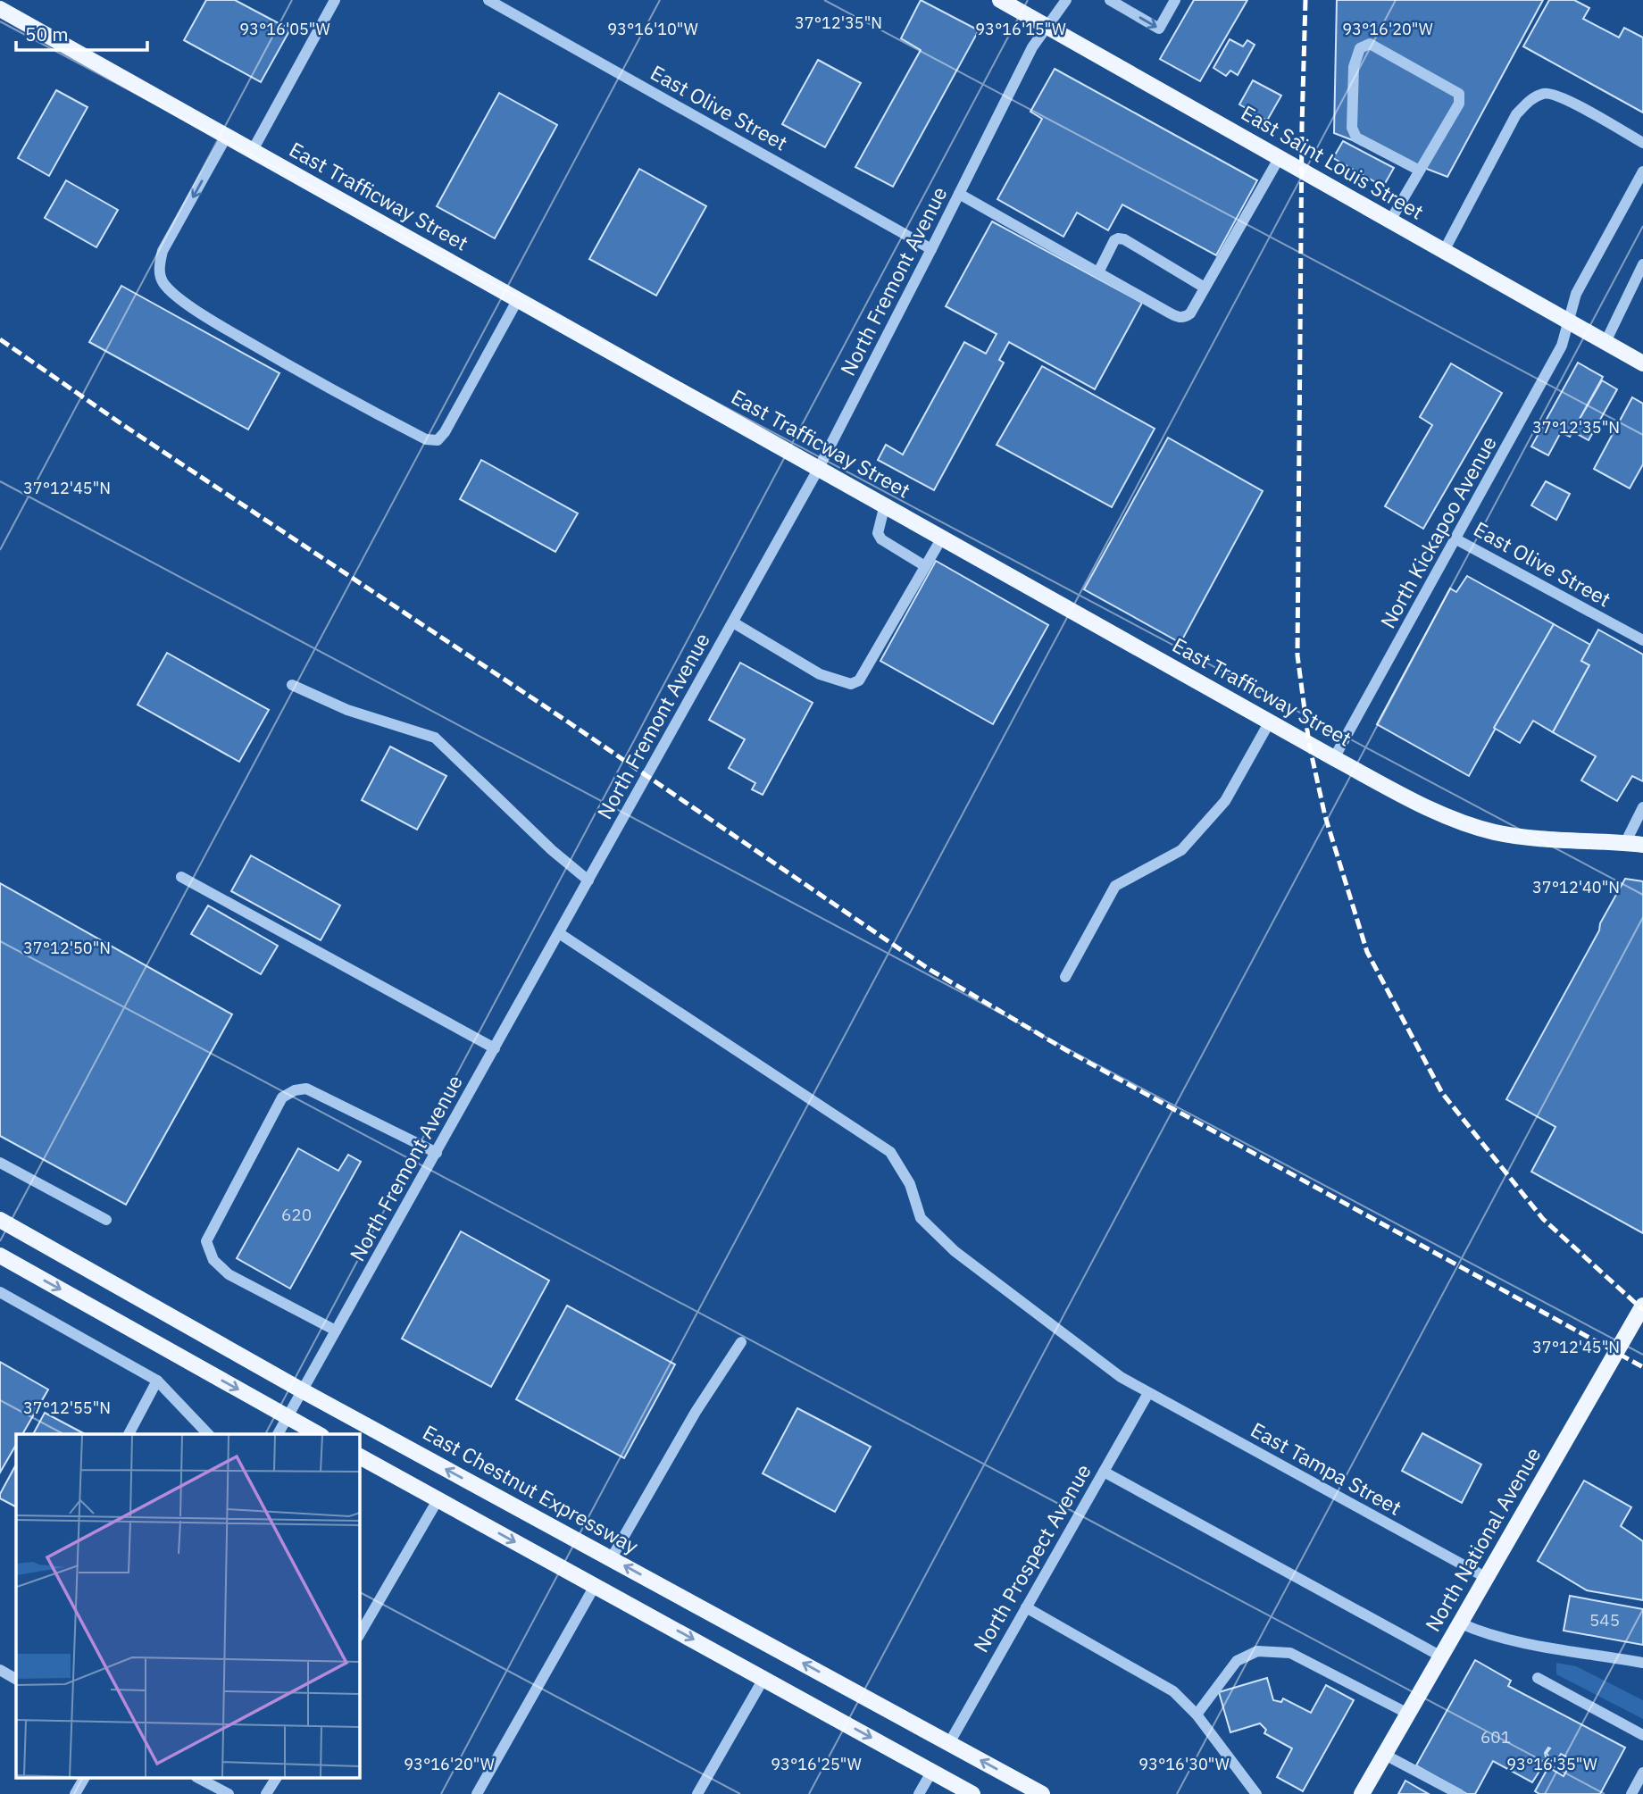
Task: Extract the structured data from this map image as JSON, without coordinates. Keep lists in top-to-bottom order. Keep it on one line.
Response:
{"streets":{"main road":["East Saint Louis Street","East Trafficway Street","East Chestnut Expressway","North National Avenue"],"street":["East Olive Street","North Fremont Avenue","North Kickapoo Avenue","East Tampa Street","North Prospect Avenue"]},"crossings":[["East Olive Street","North Fremont Avenue"],["East Olive Street","North Kickapoo Avenue"],["East Saint Louis Street","North Fremont Avenue"],["East Saint Louis Street","North Kickapoo Avenue"],["East Trafficway Street","North Fremont Avenue"],["East Trafficway Street","North Kickapoo Avenue"],["North Fremont Avenue","East Tampa Street"],["North Fremont Avenue","East Chestnut Expressway"],["East Tampa Street","North National Avenue"],["East Tampa Street","North Prospect Avenue"],["East Chestnut Expressway","North Prospect Avenue"]],"house_numbers":["620","545","601"],"scale_bar":"50 m","coordinates":["37°12'35\"N","93°16'05\"W","93°16'10\"W","93°16'15\"W","93°16'20\"W","37°12'45\"N","37°12'40\"N","37°12'50\"N","37°12'55\"N","93°16'25\"W","93°16'30\"W","93°16'35\"W"]}
